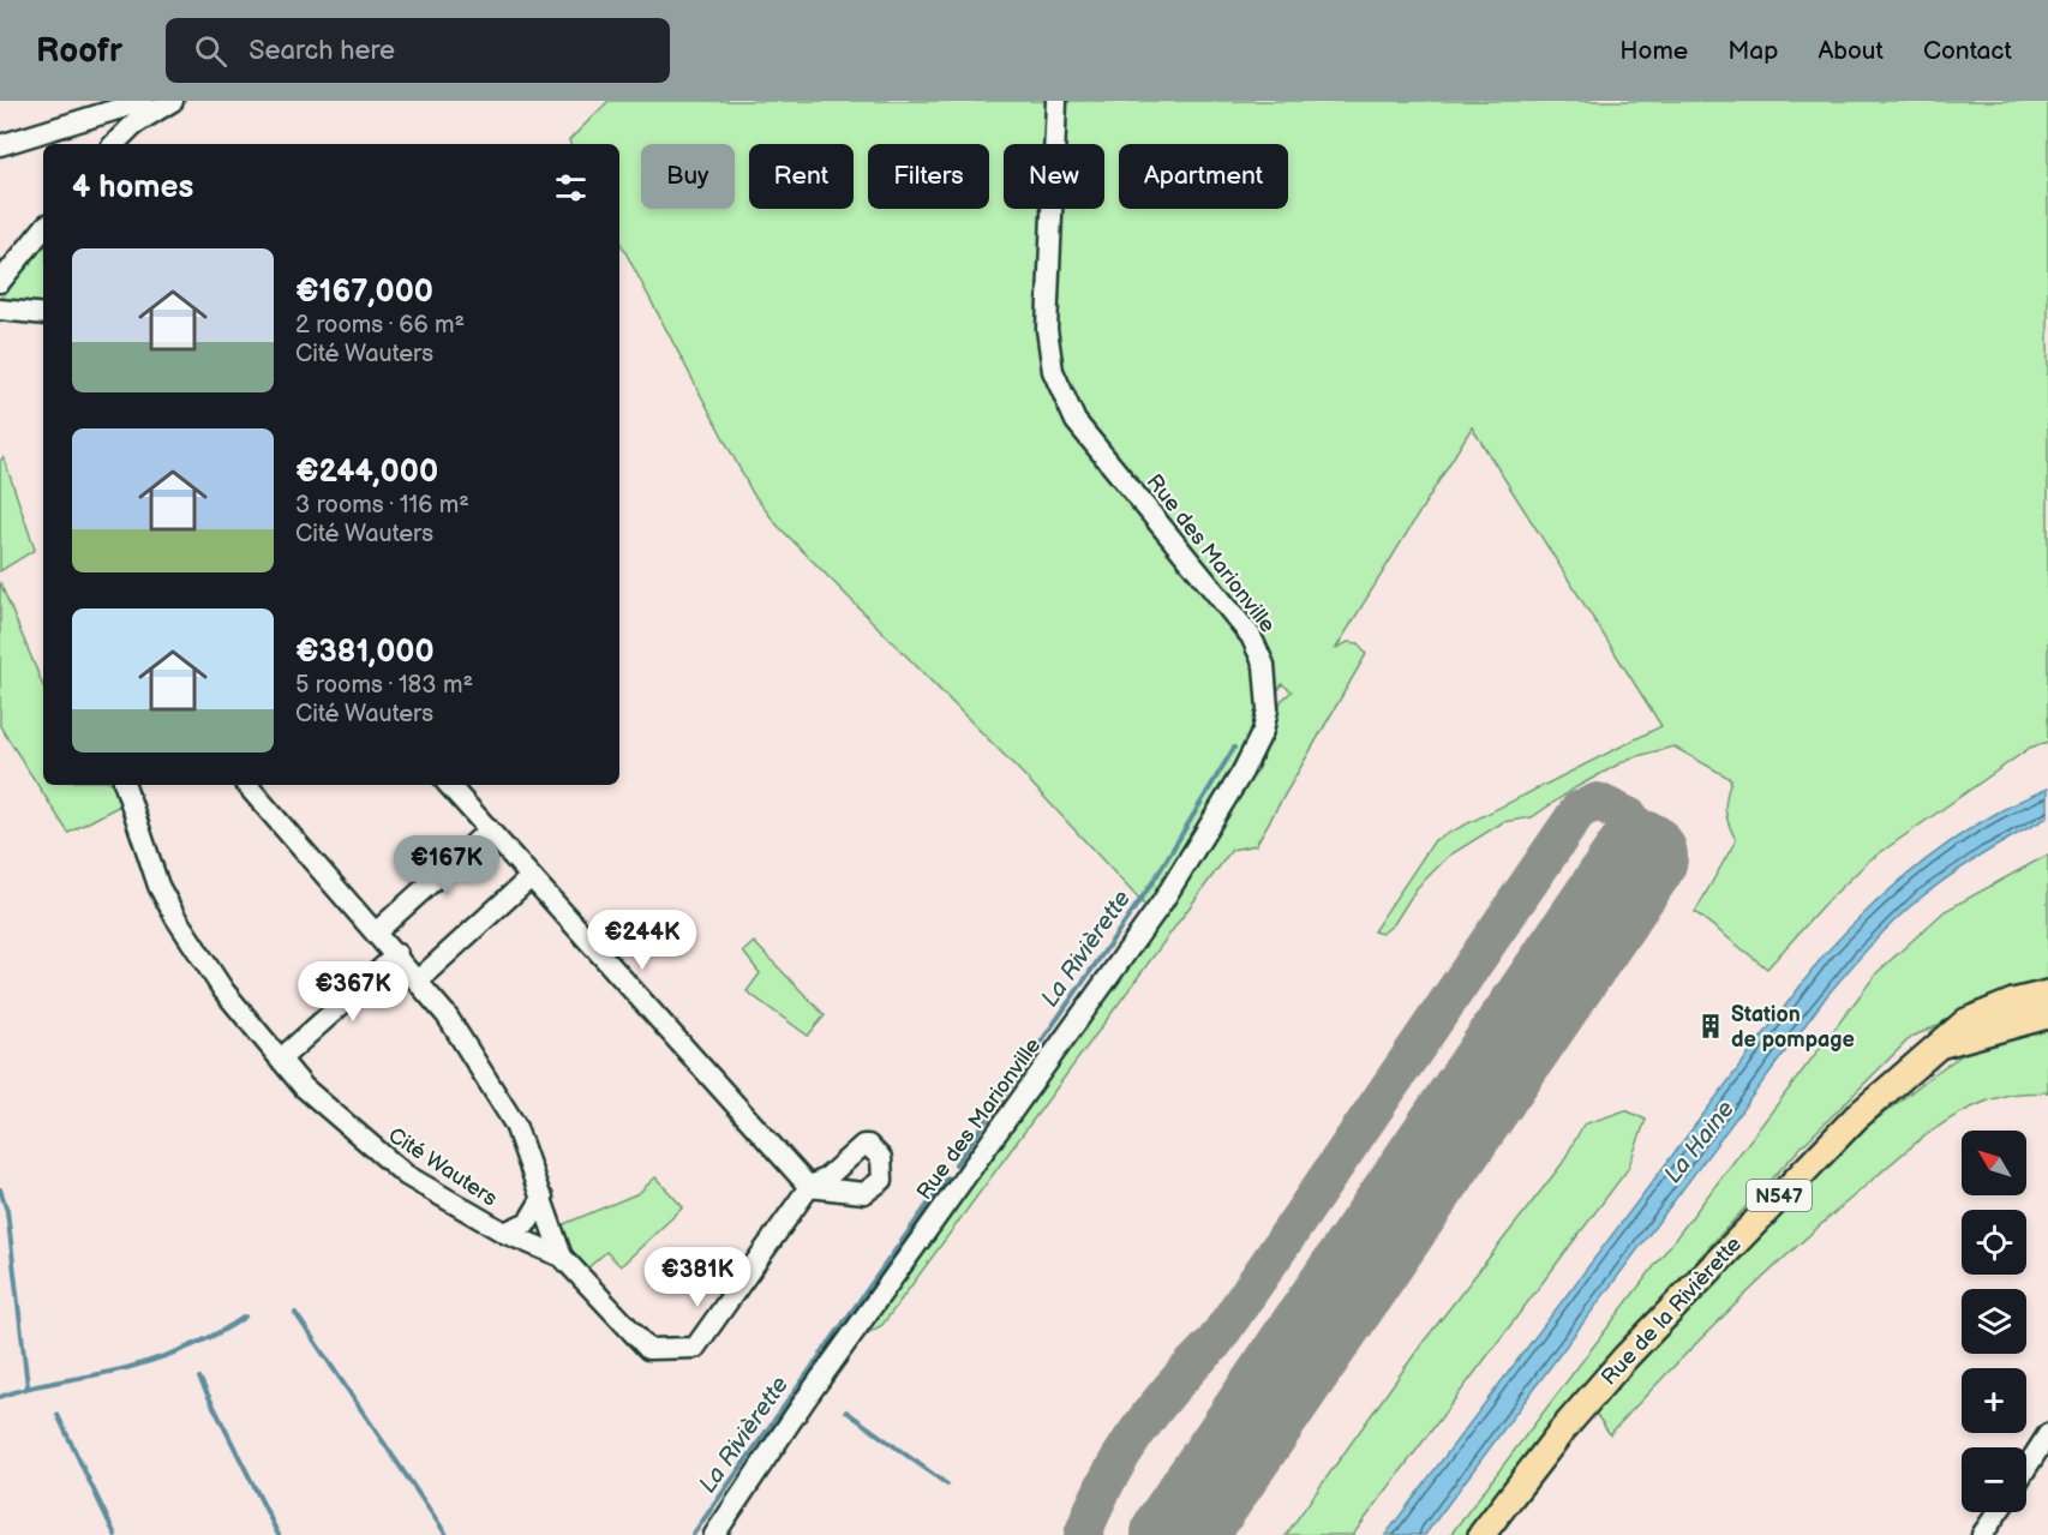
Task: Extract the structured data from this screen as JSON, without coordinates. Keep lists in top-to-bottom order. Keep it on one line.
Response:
{"streets":{"main road":["N547","Rue de la Rivièrette"],"street":["Rue des Marionville","Cité Wauters"]},"crossings":[["N547","Rue de la Rivièrette"]],"water":["La Rivièrette","La Haine"],"places":{"building":["Station de pompage"]},"north":"top left","page":{"header":"Roofr","search":"Search here","nav":["Home","Map","About","Contact"],"chip":["Buy","Rent","Filters","New","Apartment"],"heading":"4 homes","list":[{"name":"€167,000","note":"2 rooms · 66 m² · Cité Wauters"},{"name":"€244,000","note":"3 rooms · 116 m² · Cité Wauters"},{"name":"€381,000","note":"5 rooms · 183 m² · Cité Wauters"}],"price":["€167K","€244K","€367K","€381K"],"map_buttons":["+","−"]}}
